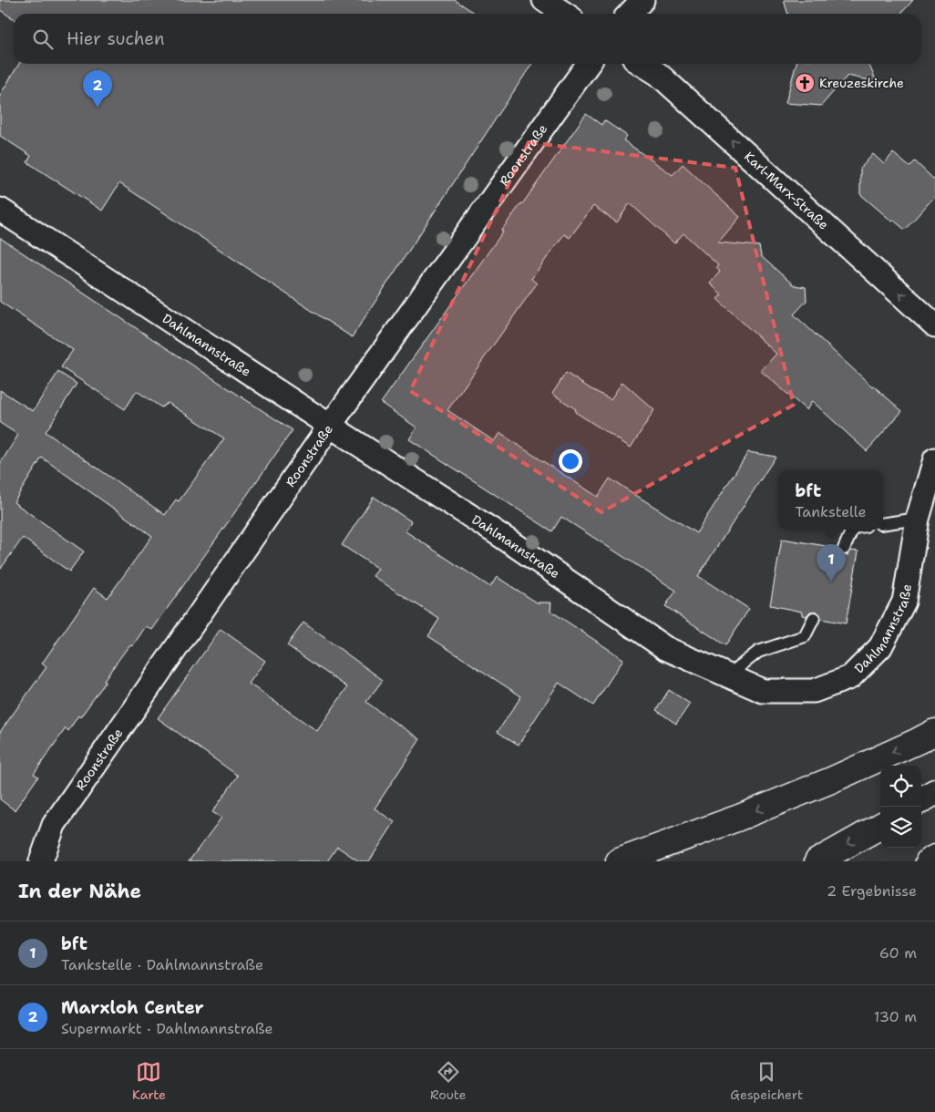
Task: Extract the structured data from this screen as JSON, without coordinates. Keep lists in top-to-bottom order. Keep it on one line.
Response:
{"streets":{"street":["Roonstraße","Karl-Marx-Straße","Dahlmannstraße"]},"crossings":[["Roonstraße","Dahlmannstraße"]],"one_way":["Karl-Marx-Straße"],"places":{"church":["Kreuzeskirche"]},"page":{"search":"Hier suchen","pins":["2","1"],"popup":["bft","Tankstelle"],"heading":["In der Nähe","2 Ergebnisse"],"list":[{"mark":"1","name":"bft","note":"Tankstelle · Dahlmannstraße","value":"60 m"},{"mark":"2","name":"Marxloh Center","note":"Supermarkt · Dahlmannstraße","value":"130 m"}],"nav":["Karte","Route","Gespeichert"]}}
